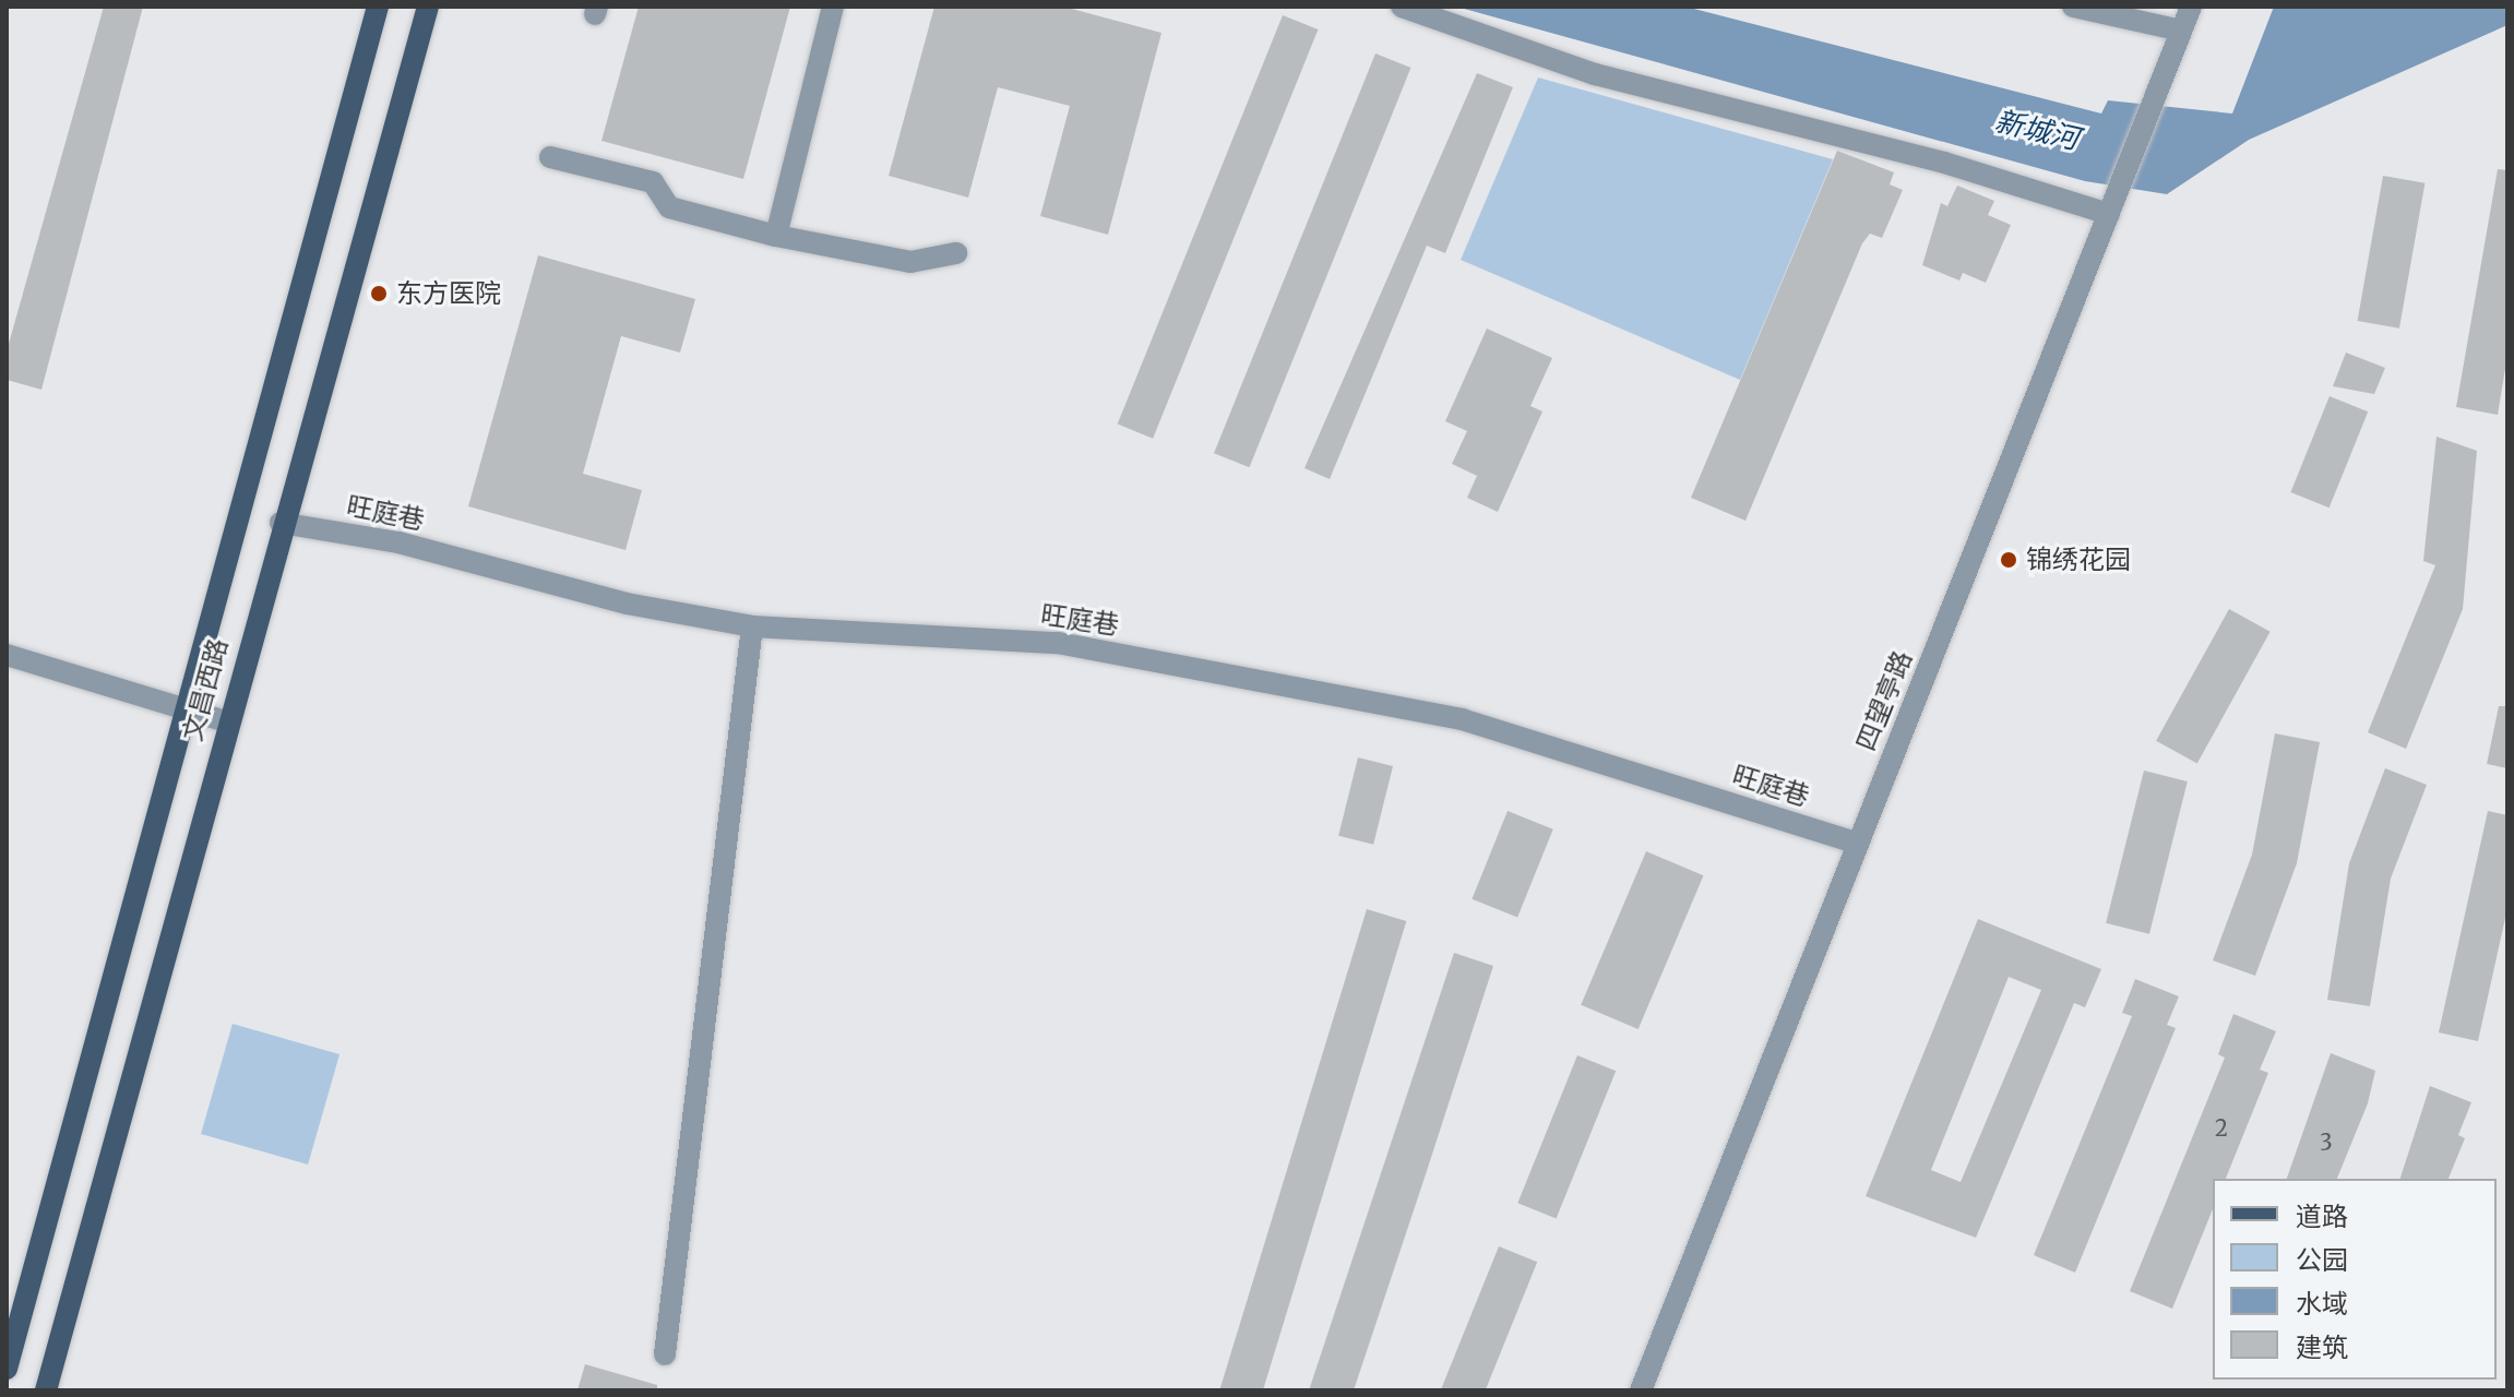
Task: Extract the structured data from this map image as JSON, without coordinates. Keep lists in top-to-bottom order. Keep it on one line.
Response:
{"streets":{"main road":["文昌西路"],"street":["旺庭巷","四望亭路"]},"crossings":[["旺庭巷","文昌西路"],["旺庭巷","四望亭路"]],"water":["新城河"],"places":["东方医院","锦绣花园"],"house_numbers":["2","3"],"legend":["道路","公园","水域","建筑"]}
